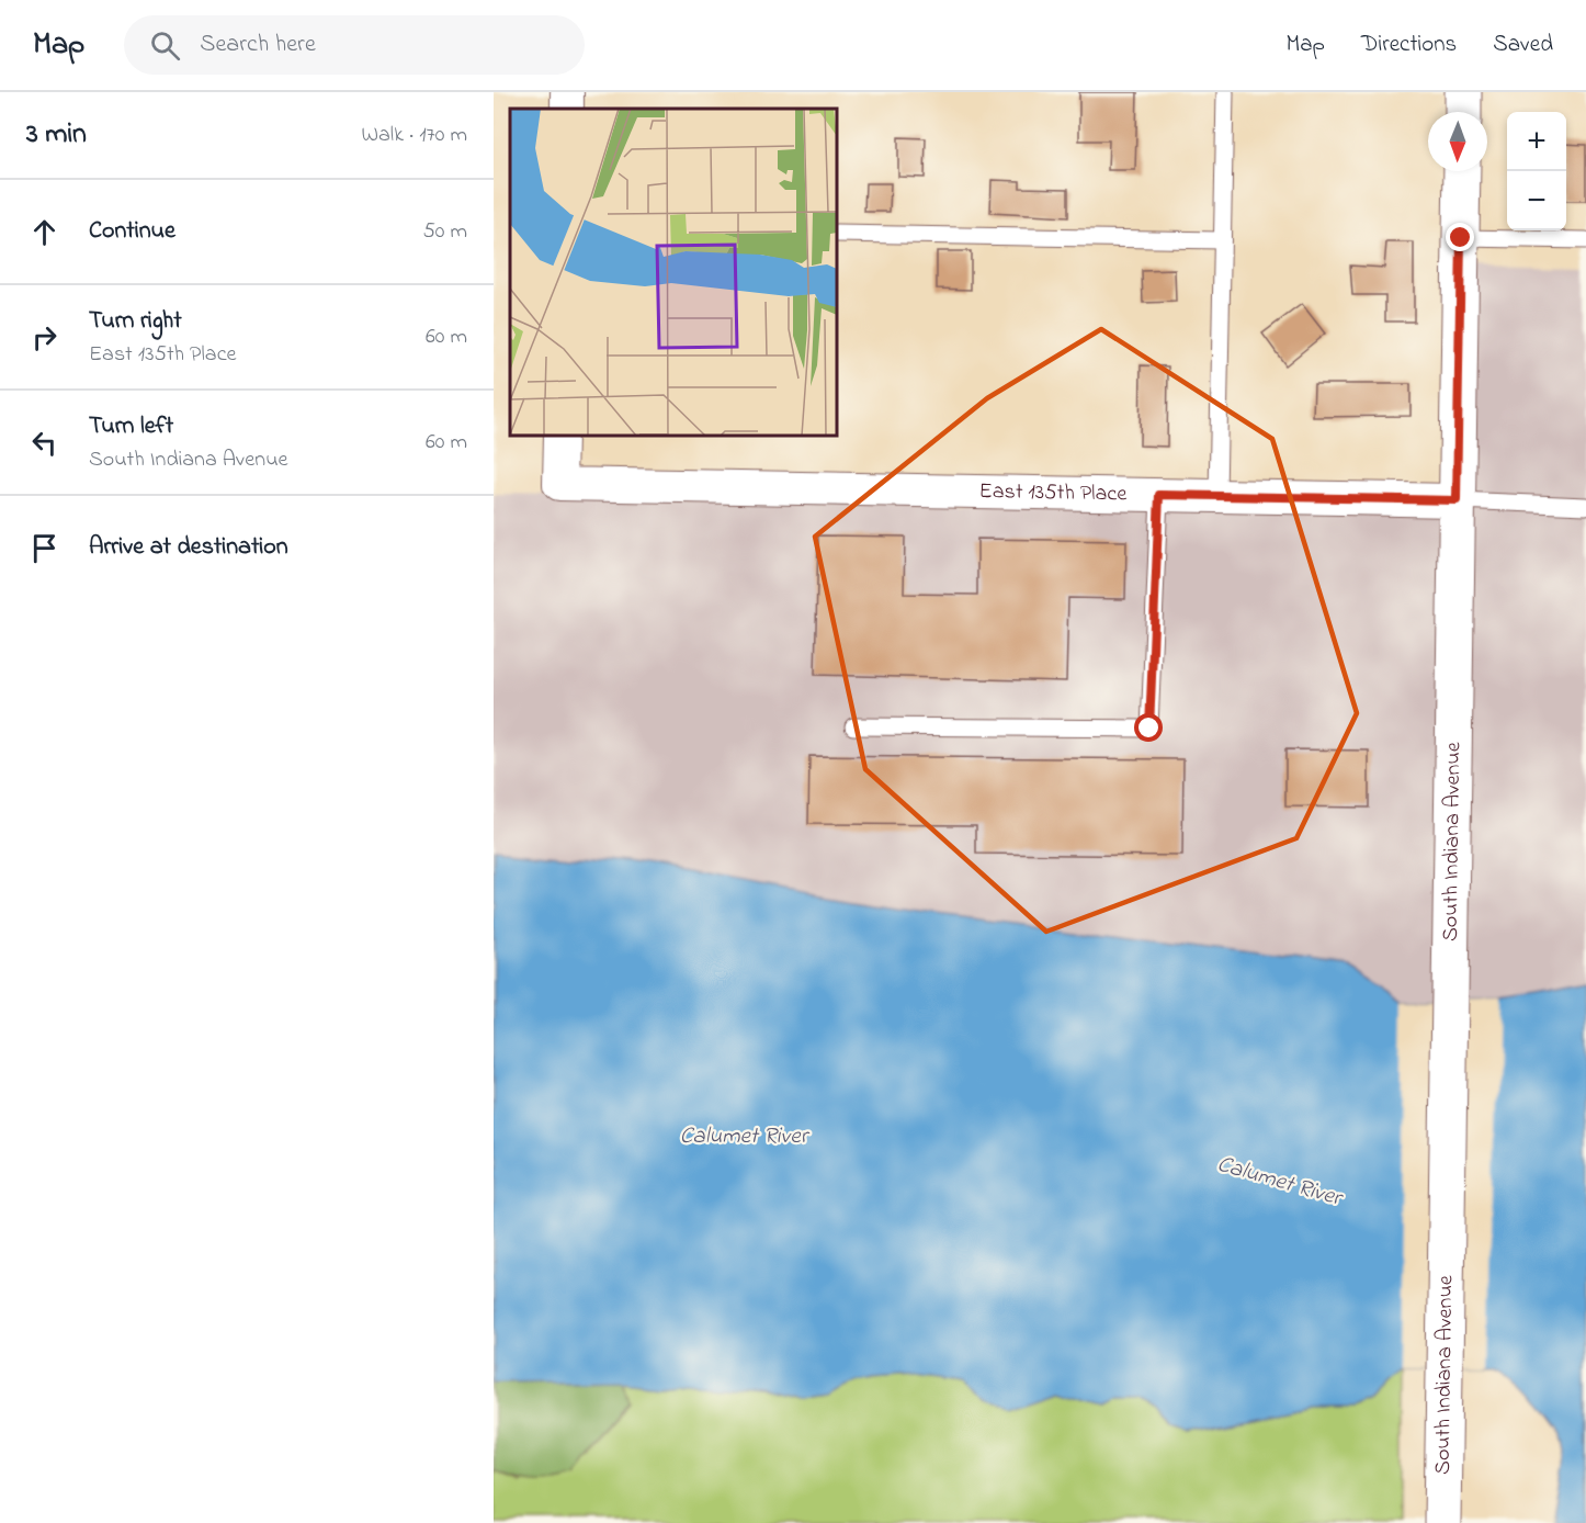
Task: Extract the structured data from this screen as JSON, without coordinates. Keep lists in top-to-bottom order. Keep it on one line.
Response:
{"streets":{"main road":["South Indiana Avenue"],"street":["East 135th Place"]},"crossings":[["East 135th Place","South Indiana Avenue"]],"water":["Calumet River"],"north":"bottom","page":{"header":"Map","search":"Search here","nav":["Map","Directions","Saved"],"heading":["3 min","Walk · 170 m"],"map_buttons":["+","−"],"list":[["Continue","50 m"],["Turn right","East 135th Place","60 m"],["Turn left","South Indiana Avenue","60 m"],"Arrive at destination"]}}
